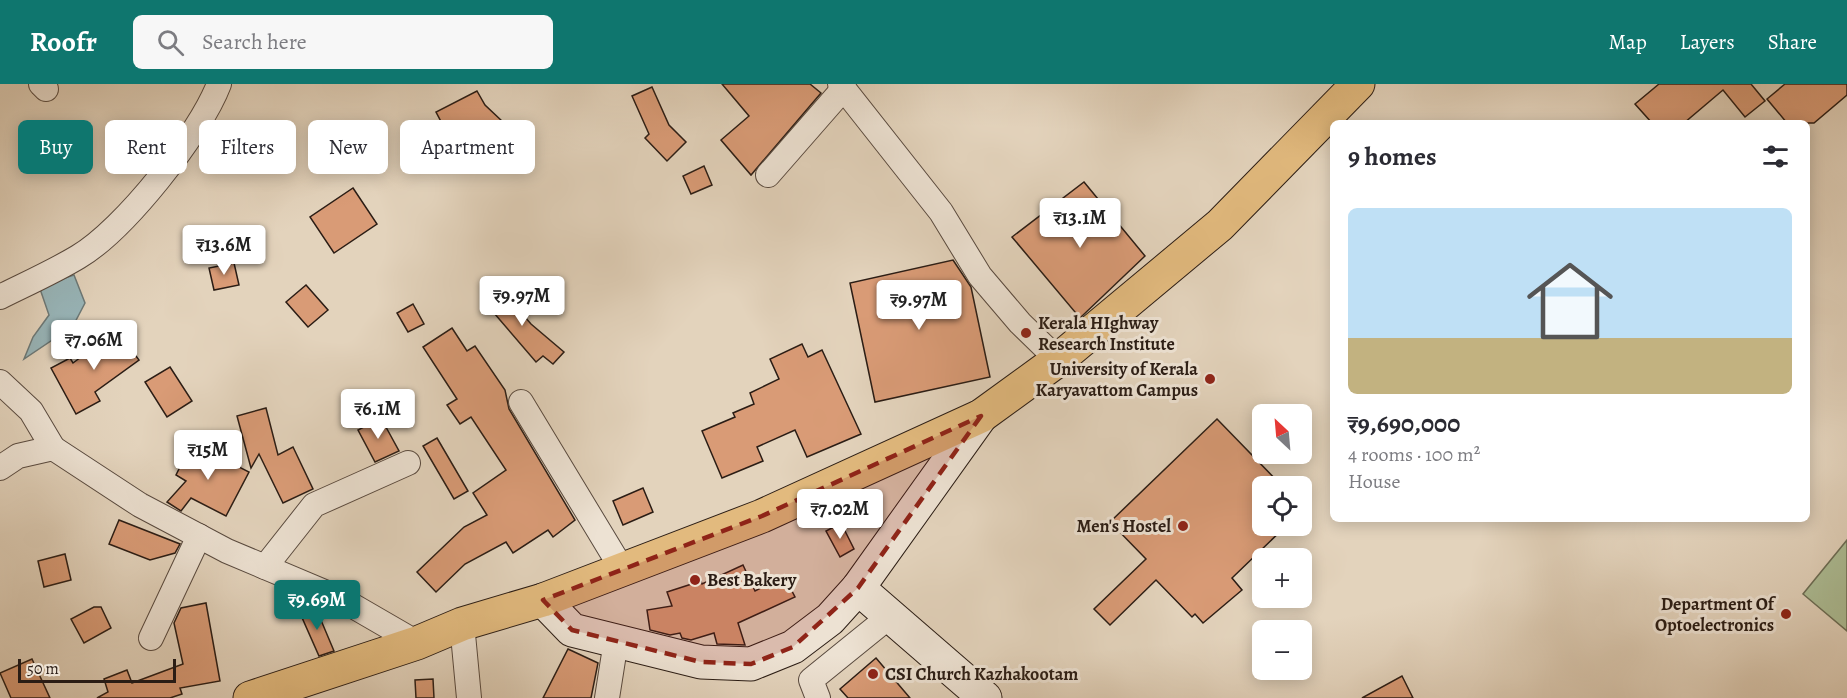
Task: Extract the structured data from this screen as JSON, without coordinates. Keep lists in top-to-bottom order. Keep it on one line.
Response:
{"places":["Kerala HIghway Research Institute","University of Kerala Karyavattom Campus","Men's Hostel","Best Bakery","Department Of Optoelectronics","CSI Church Kazhakootam"],"scale_bar":"50 m","north":"top left","page":{"header":"Roofr","search":"Search here","nav":["Map","Layers","Share"],"chip":["Buy","Rent","Filters","New","Apartment"],"heading":"9 homes","list":[{"name":"₹9,690,000","note":"4 rooms · 100 m² · House"}],"price":["₹13.1M","₹13.6M","₹9.97M","₹9.97M","₹7.06M","₹6.1M","₹15M","₹7.02M","₹9.69M"],"map_buttons":["+","−"],"scale":"50 m"}}
